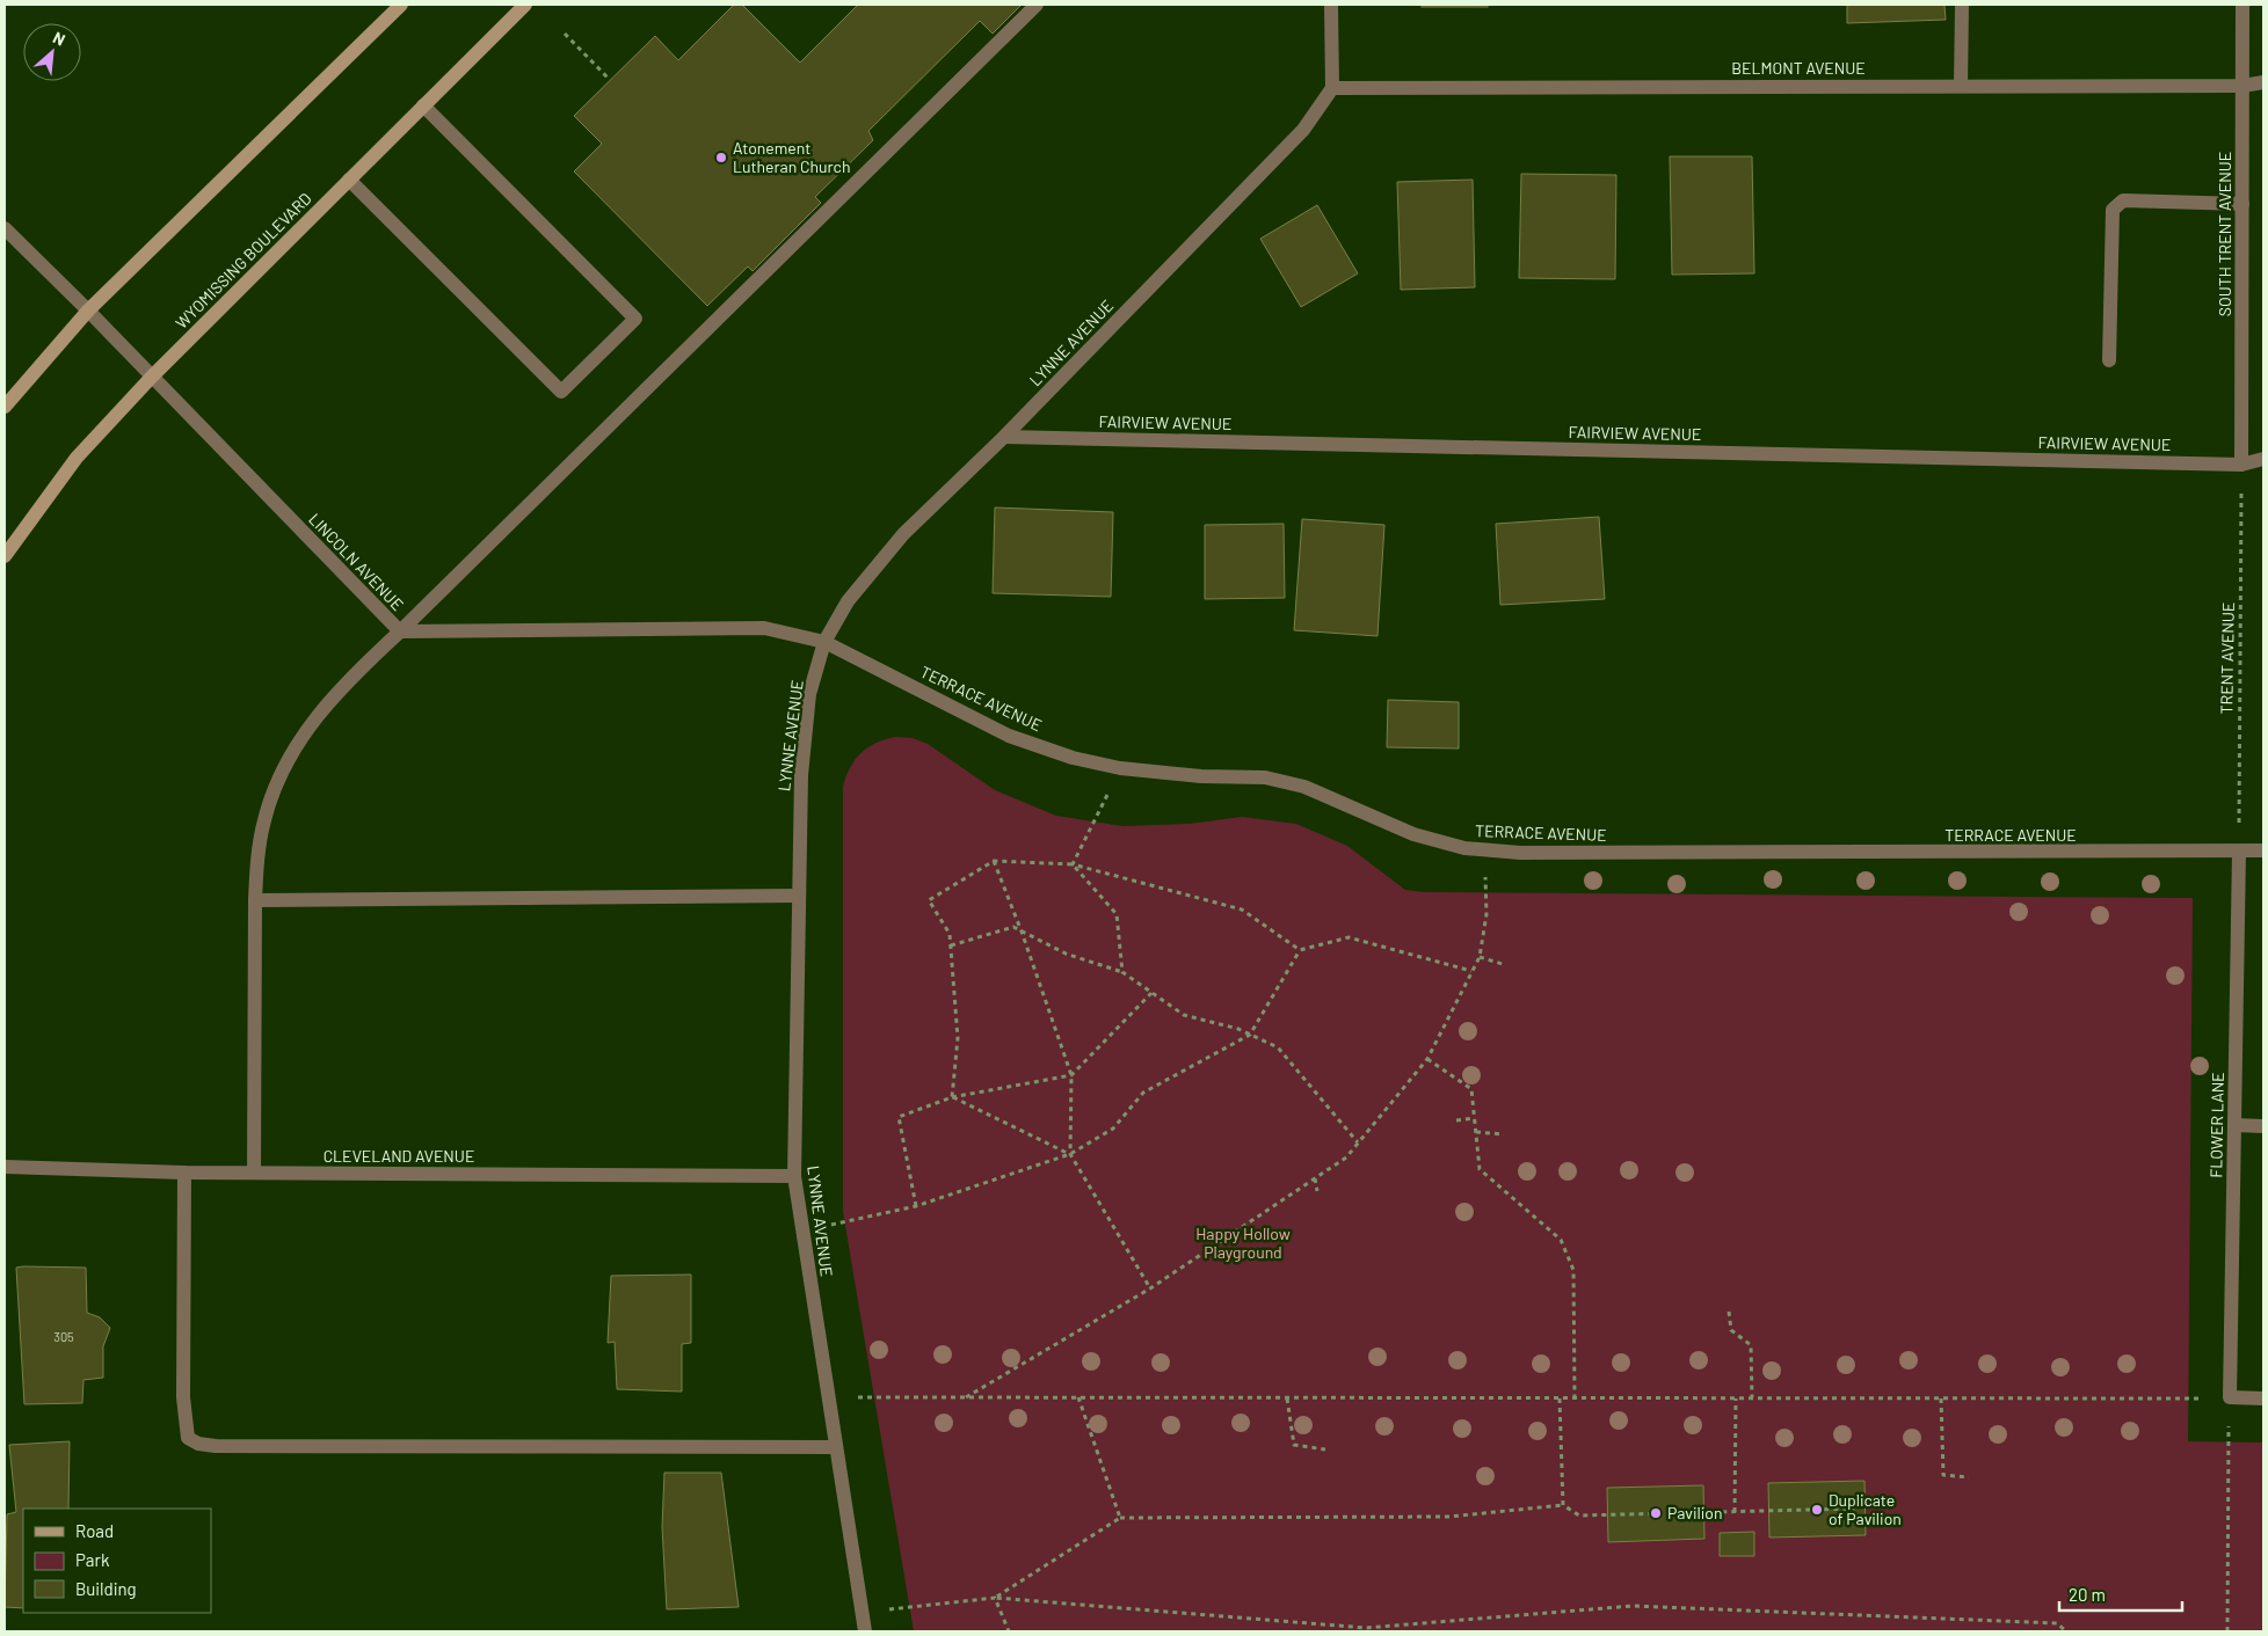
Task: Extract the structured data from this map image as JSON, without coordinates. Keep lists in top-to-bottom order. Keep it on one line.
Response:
{"streets":{"main road":["WYOMISSING BOULEVARD"],"street":["BELMONT AVENUE","SOUTH TRENT AVENUE","LYNNE AVENUE","FAIRVIEW AVENUE","LINCOLN AVENUE","TERRACE AVENUE","FLOWER LANE","CLEVELAND AVENUE"],"path":["TRENT AVENUE"]},"crossings":[["BELMONT AVENUE","SOUTH TRENT AVENUE"],["BELMONT AVENUE","LYNNE AVENUE"],["SOUTH TRENT AVENUE","FAIRVIEW AVENUE"],["SOUTH TRENT AVENUE","TRENT AVENUE"],["WYOMISSING BOULEVARD","LINCOLN AVENUE"],["LYNNE AVENUE","FAIRVIEW AVENUE"],["LYNNE AVENUE","LINCOLN AVENUE"],["LYNNE AVENUE","TERRACE AVENUE"],["LYNNE AVENUE","CLEVELAND AVENUE"],["FAIRVIEW AVENUE","TRENT AVENUE"],["LINCOLN AVENUE","TERRACE AVENUE"],["TRENT AVENUE","TERRACE AVENUE"],["TRENT AVENUE","FLOWER LANE"],["TERRACE AVENUE","FLOWER LANE"]],"parks":["Happy Hollow Playground"],"places":["Atonement Lutheran Church","Duplicate of Pavilion","Pavilion"],"house_numbers":["305"],"legend":["Road","Park","Building"],"scale_bar":"20 m","north":"top right"}
